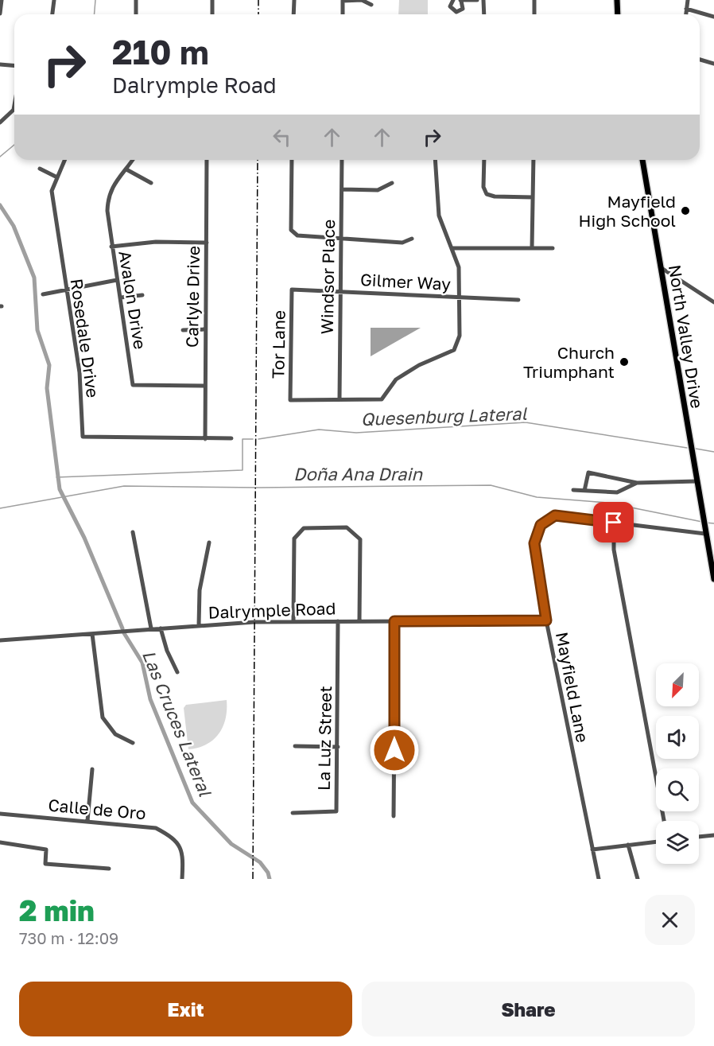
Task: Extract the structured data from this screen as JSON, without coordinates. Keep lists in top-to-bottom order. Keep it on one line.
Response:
{"streets":{"main road":["North Valley Drive"],"street":["Windsor Place","Gilmer Way","Carlyle Drive","Avalon Drive","Rosedale Drive","Tor Lane","Dalrymple Road","Mayfield Lane","La Luz Street","Calle de Oro"]},"crossings":[["Windsor Place","Gilmer Way"],["Windsor Place","Tor Lane"],["Gilmer Way","Tor Lane"],["Carlyle Drive","Avalon Drive"],["Carlyle Drive","Rosedale Drive"],["North Valley Drive","Mayfield Lane"],["Dalrymple Road","Mayfield Lane"],["Dalrymple Road","La Luz Street"]],"water":["Quesenburg Lateral","Doña Ana Drain","Las Cruces Lateral"],"places":["Mayfield High School","Church Triumphant"],"north":"bottom left","page":{"turn":["210 m","Dalrymple Road"],"heading":["2 min","730 m · 12:09"],"buttons":["Exit","Share"]}}
